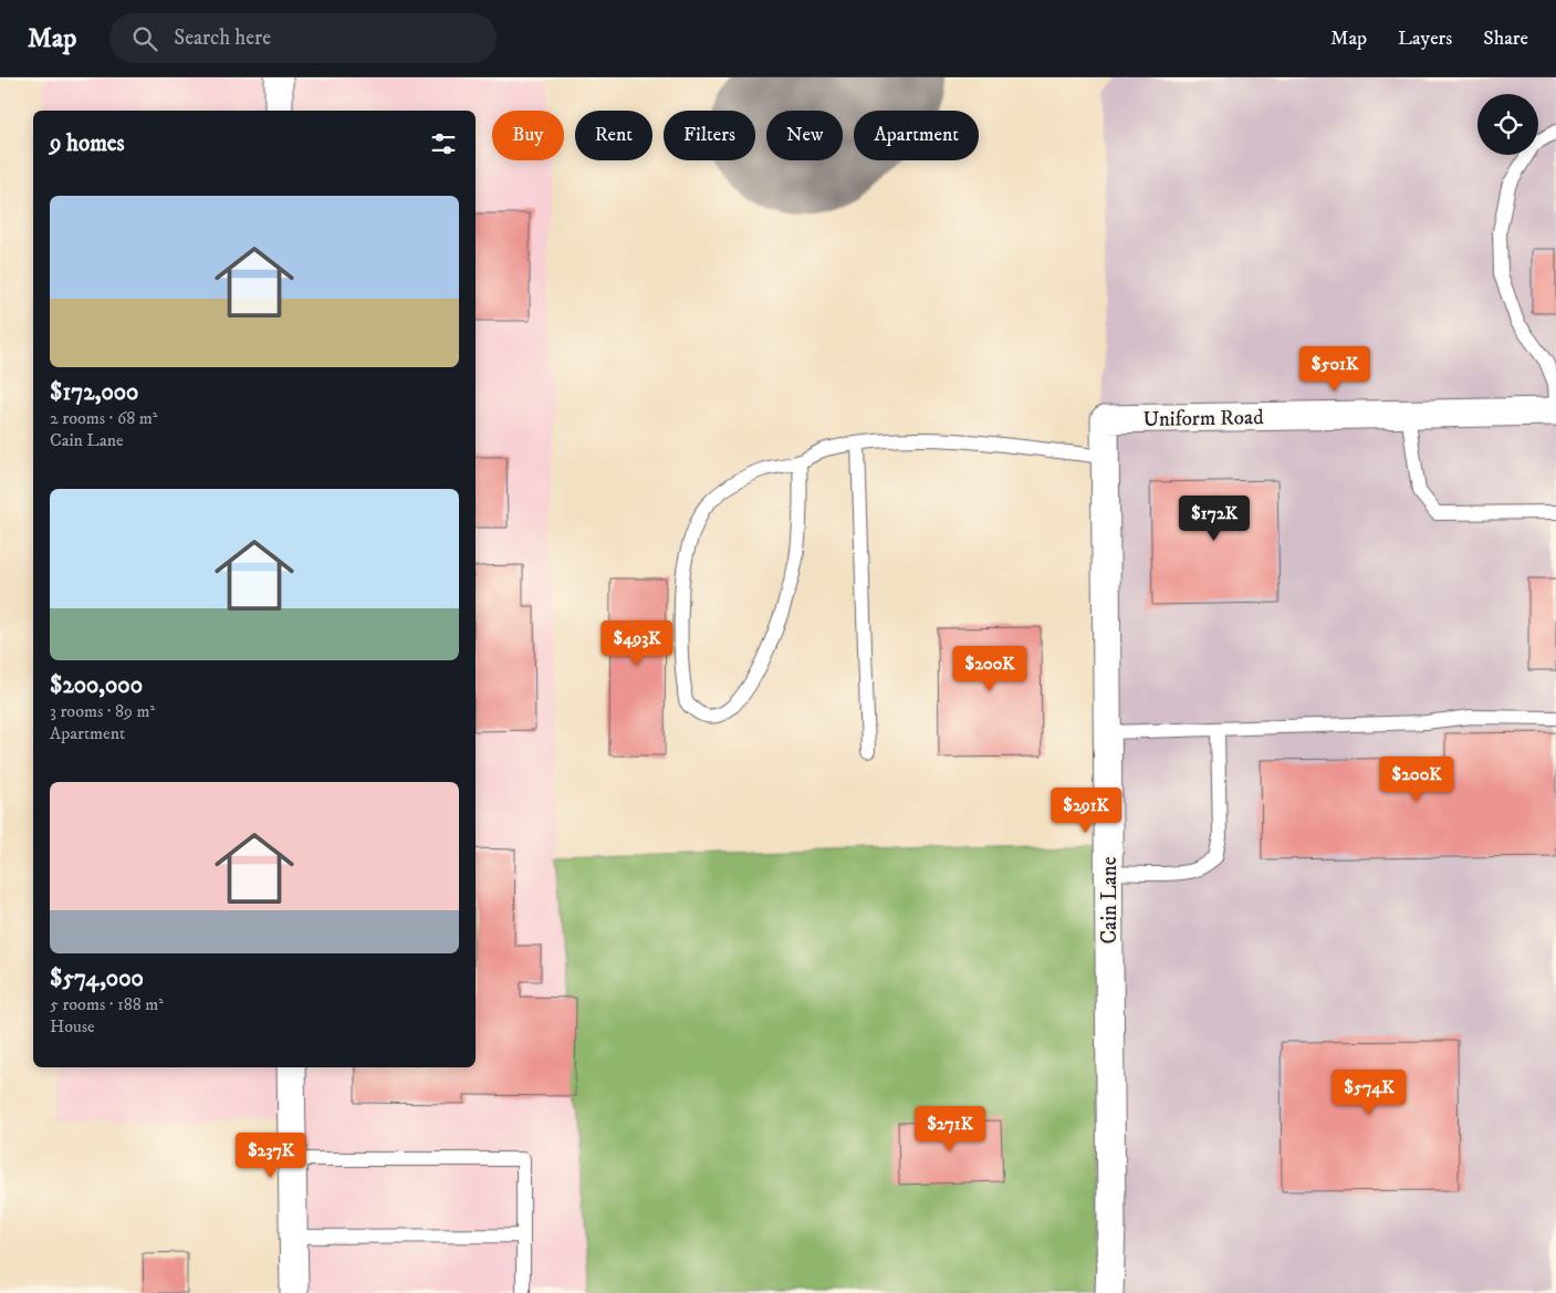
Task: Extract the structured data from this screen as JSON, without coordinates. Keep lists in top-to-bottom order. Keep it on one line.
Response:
{"streets":{"street":["Uniform Road","Cain Lane"]},"crossings":[["Uniform Road","Cain Lane"]],"page":{"header":"Map","search":"Search here","nav":["Map","Layers","Share"],"chip":["Buy","Rent","Filters","New","Apartment"],"heading":"9 homes","list":[{"name":"$172,000","note":"2 rooms · 68 m² · Cain Lane"},{"name":"$200,000","note":"3 rooms · 89 m² · Apartment"},{"name":"$574,000","note":"5 rooms · 188 m² · House"}],"price":["$501K","$172K","$493K","$200K","$200K","$291K","$574K","$271K","$237K"]}}
